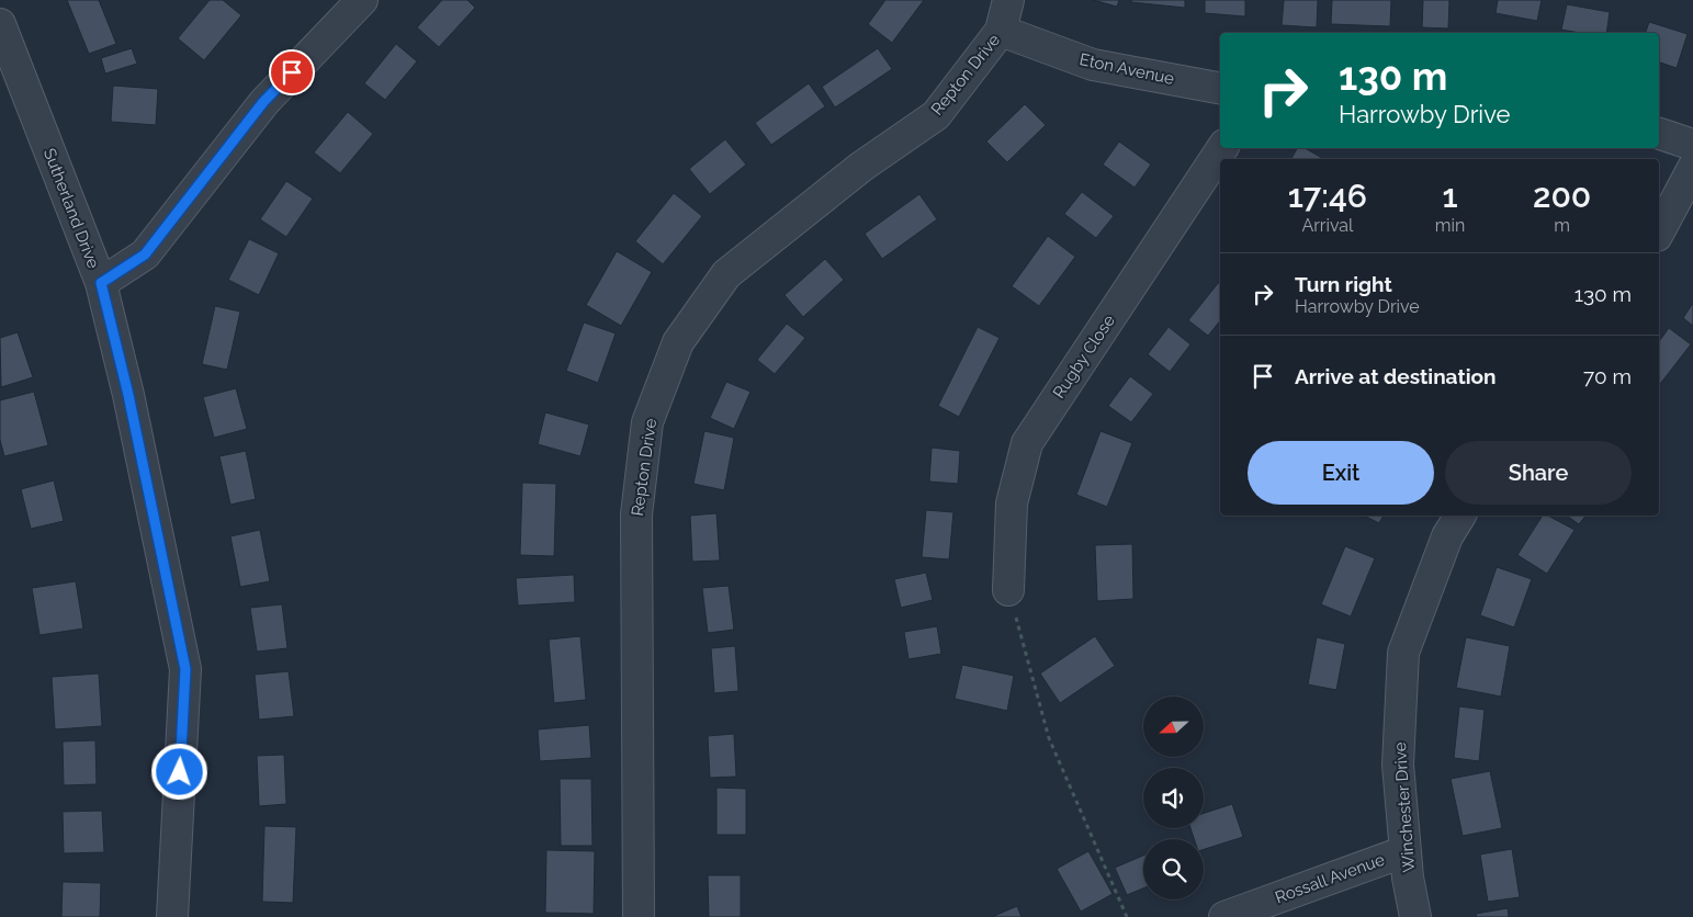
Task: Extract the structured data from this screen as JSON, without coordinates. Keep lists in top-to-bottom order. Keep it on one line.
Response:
{"streets":{"street":["Eton Avenue","Repton Drive","Sutherland Drive","Rugby Close","Winchester Drive","Rossall Avenue"]},"crossings":[["Eton Avenue","Repton Drive"],["Winchester Drive","Rossall Avenue"]],"north":"left","page":{"turn":["130 m","Harrowby Drive"],"eta":["17:46","Arrival","1","min","200","m"],"list":[{"name":"Turn right","note":"Harrowby Drive","value":"130 m"},{"name":"Arrive at destination","value":"70 m"}],"buttons":["Exit","Share"]}}
